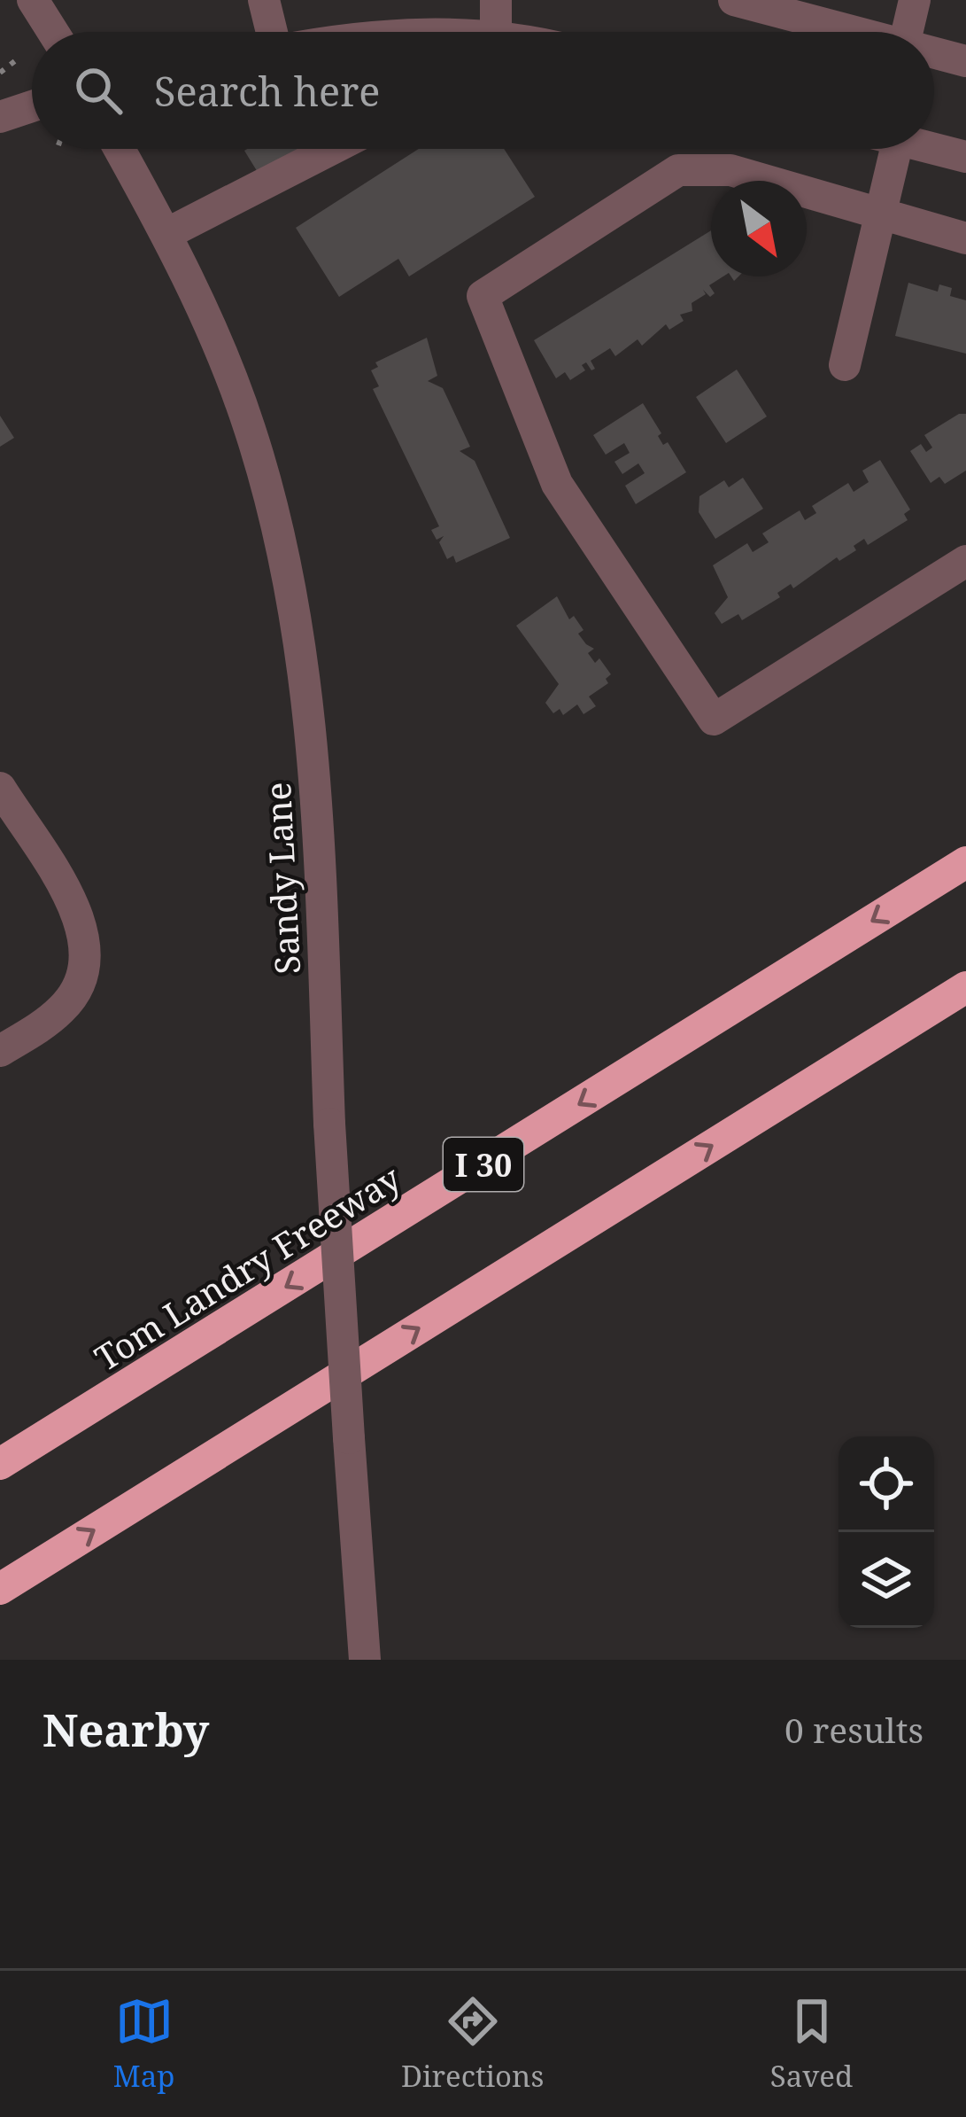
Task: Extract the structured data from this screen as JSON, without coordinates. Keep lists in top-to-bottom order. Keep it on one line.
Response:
{"streets":{"highway":["I 30","Tom Landry Freeway"],"street":["Sandy Lane"]},"north":"bottom right","page":{"search":"Search here","heading":["Nearby","0 results"],"nav":["Map","Directions","Saved"]}}
